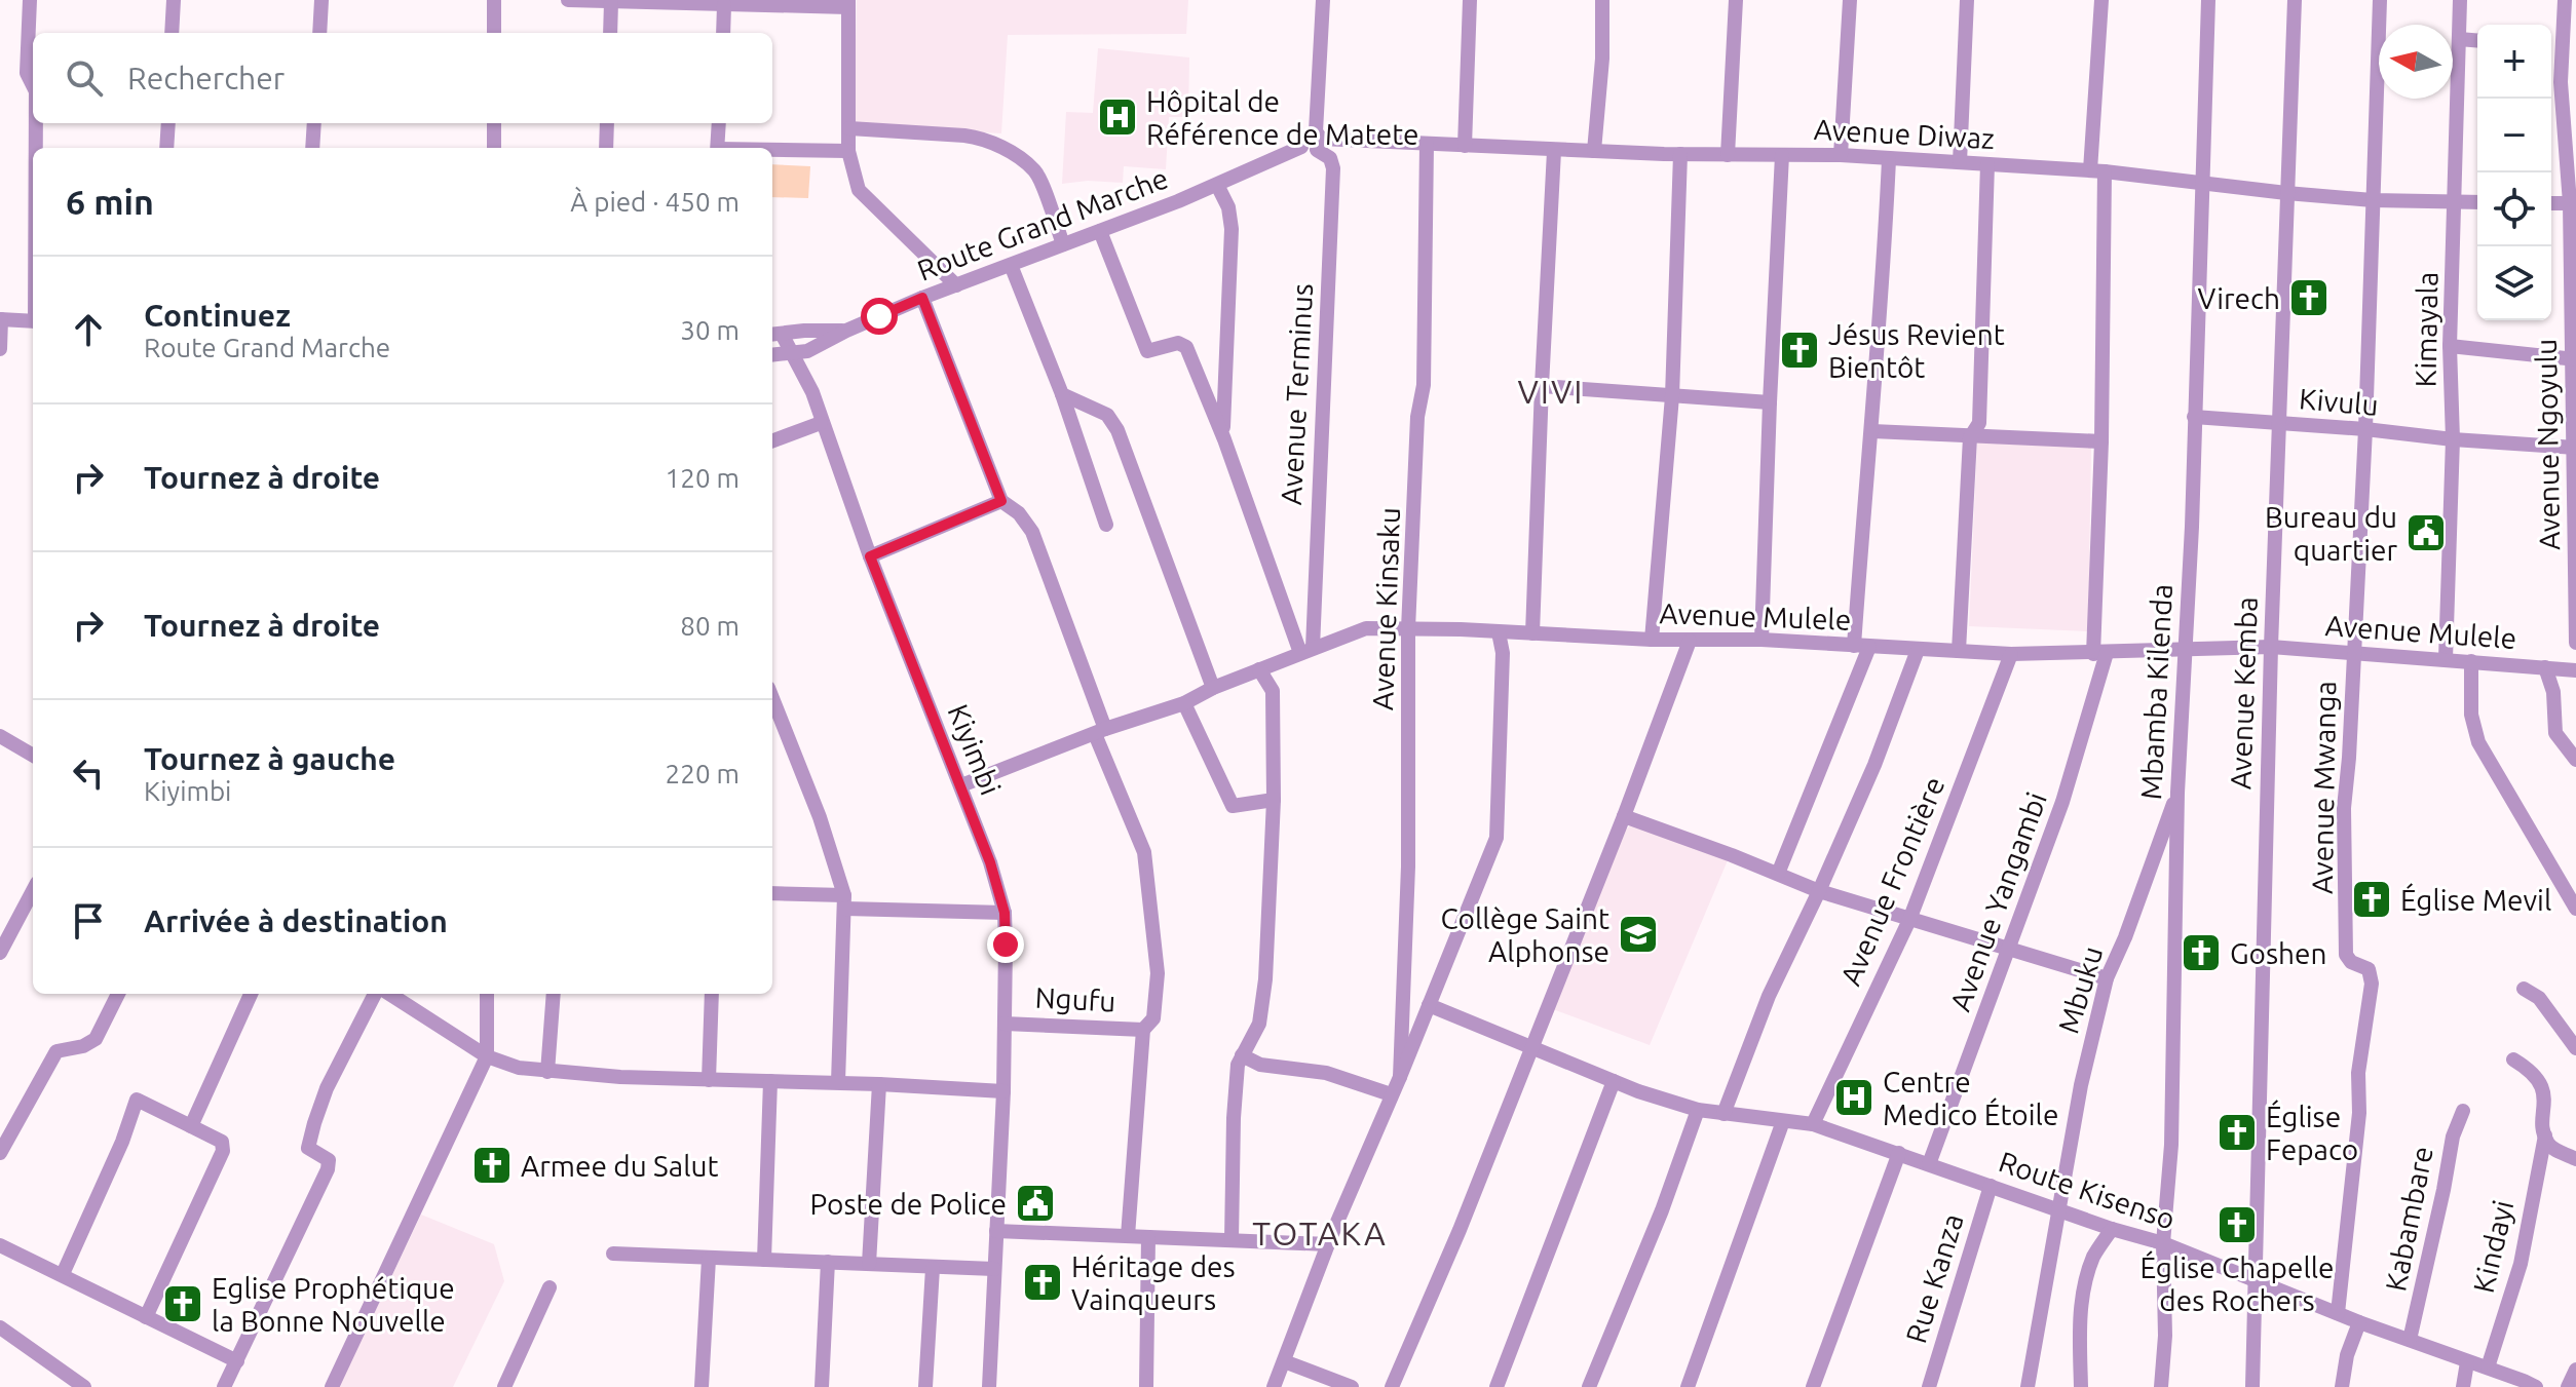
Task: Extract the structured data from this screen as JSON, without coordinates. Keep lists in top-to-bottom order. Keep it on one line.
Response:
{"streets":{"street":["Avenue Diwaz","Route Grand Marche","Kimayala","Avenue Terminus","Kivulu","Avenue Ngoyulu","Avenue Kinsaku","Avenue Mulele","Mbamba Kilenda","Avenue Kemba","Kiyimbi","Avenue Mwanga","Avenue Frontière","Avenue Yangambi","Mbuku","Ngufu","Route Kisenso","Kabambare","Kindayi","Rue Kanza"]},"crossings":[["Avenue Diwaz","Route Grand Marche"],["Avenue Diwaz","Kimayala"],["Avenue Diwaz","Avenue Terminus"],["Avenue Diwaz","Avenue Kinsaku"],["Avenue Diwaz","Mbamba Kilenda"],["Avenue Diwaz","Avenue Kemba"],["Avenue Diwaz","Avenue Mwanga"],["Avenue Diwaz","Avenue Yangambi"],["Route Grand Marche","Avenue Terminus"],["Route Grand Marche","Kiyimbi"],["Kimayala","Kivulu"],["Kimayala","Avenue Mulele"],["Avenue Terminus","Avenue Mulele"],["Kivulu","Avenue Ngoyulu"],["Kivulu","Mbamba Kilenda"],["Kivulu","Avenue Kemba"],["Kivulu","Avenue Mwanga"],["Avenue Kinsaku","Avenue Mulele"],["Avenue Mulele","Mbamba Kilenda"],["Avenue Mulele","Avenue Kemba"],["Avenue Mulele","Kiyimbi"],["Avenue Mulele","Avenue Mwanga"],["Avenue Mulele","Avenue Frontière"],["Avenue Mulele","Avenue Yangambi"],["Mbamba Kilenda","Mbuku"],["Mbamba Kilenda","Route Kisenso"],["Avenue Kemba","Route Kisenso"],["Kiyimbi","Ngufu"],["Avenue Mwanga","Route Kisenso"],["Avenue Frontière","Route Kisenso"],["Avenue Yangambi","Route Kisenso"],["Mbuku","Route Kisenso"],["Route Kisenso","Kabambare"],["Route Kisenso","Kindayi"],["Route Kisenso","Rue Kanza"]],"districts":["VIVI","TOTAKA"],"places":{"hospital":["Hôpital de Référence de Matete","Centre Medico Étoile"],"church":["Virech","Jésus Revient Bientôt","Église Mevil","Goshen","Église Fepaco","Armee du Salut","Église Chapelle des Rochers","Héritage des Vainqueurs","Eglise Prophétique la Bonne Nouvelle"],"public building":["Bureau du quartier","Poste de Police"],"school or university":["Collège Saint Alphonse"]},"north":"left","page":{"map_buttons":["+","−"],"search":"Rechercher","heading":["6 min","À pied · 450 m"],"list":[["Continuez","Route Grand Marche","30 m"],["Tournez à droite","120 m"],["Tournez à droite","80 m"],["Tournez à gauche","Kiyimbi","220 m"],"Arrivée à destination"]}}
